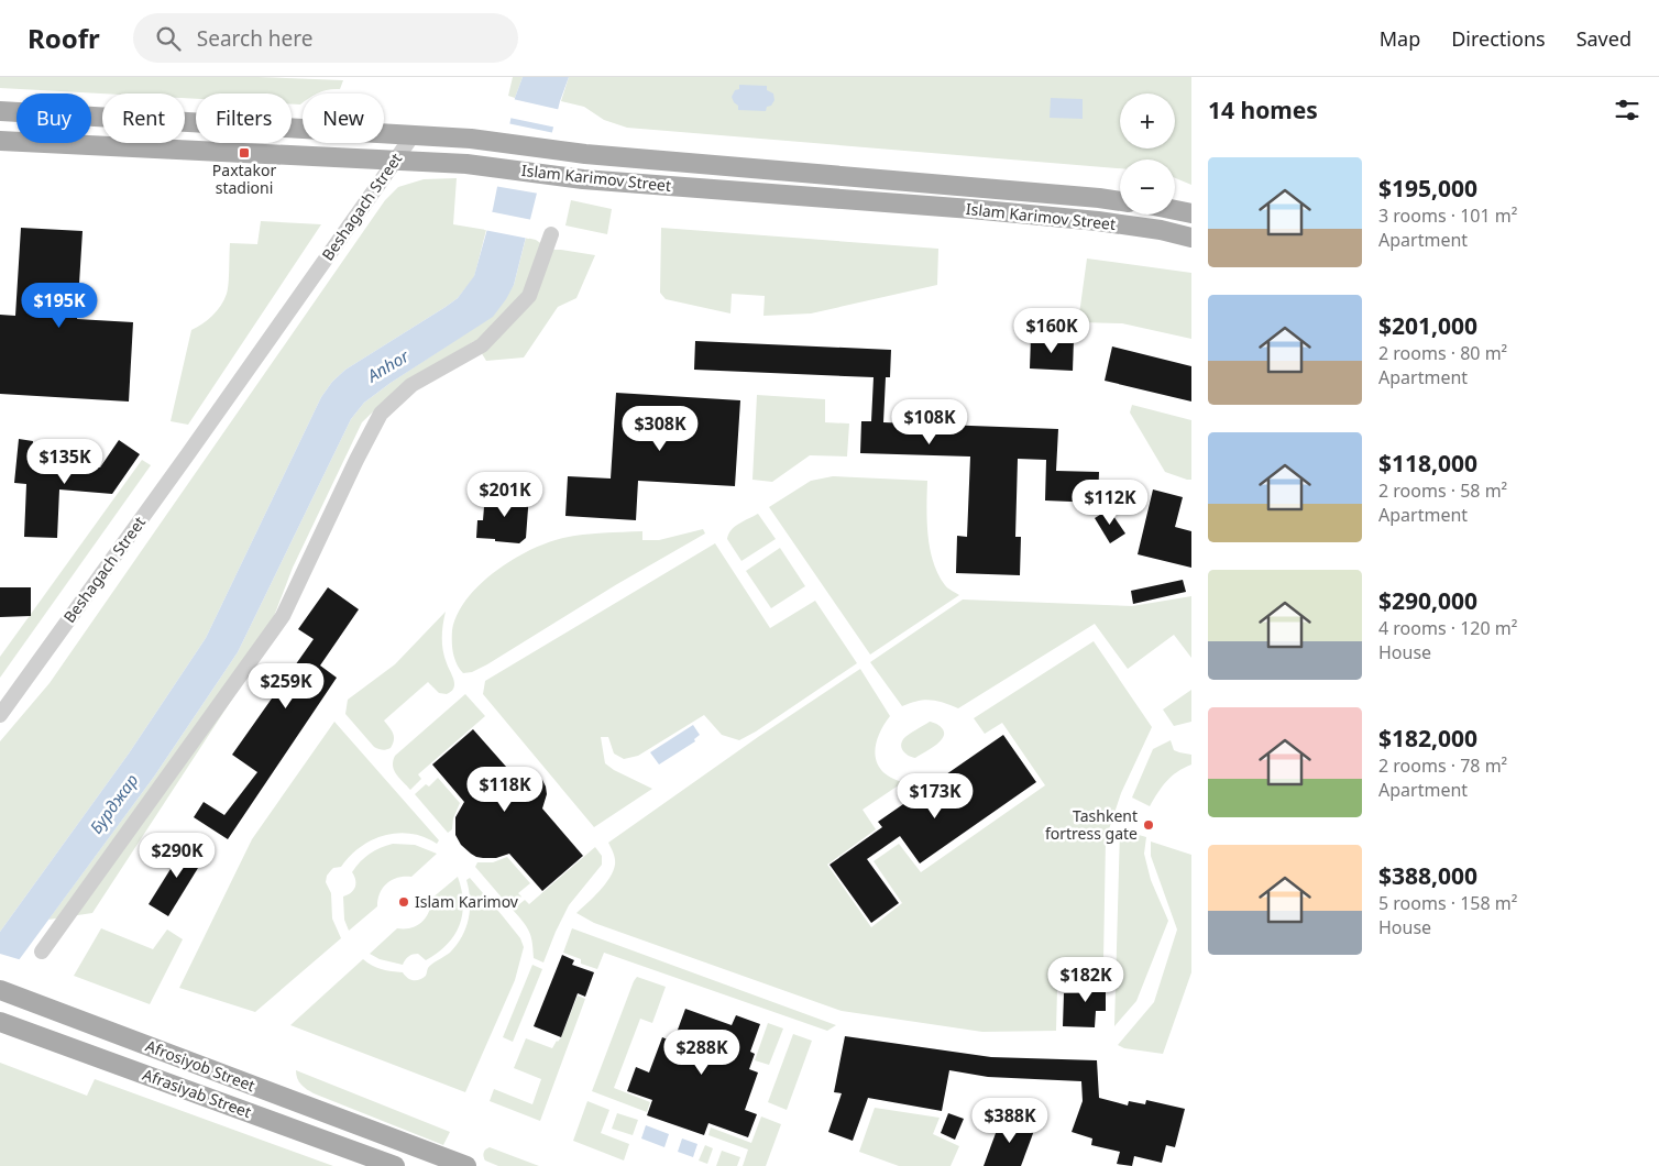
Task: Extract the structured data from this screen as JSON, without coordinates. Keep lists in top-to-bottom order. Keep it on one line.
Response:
{"streets":{"main road":["Islam Karimov Street","Afrasiyab Street"],"street":["Beshagach Street"]},"crossings":[["Islam Karimov Street","Beshagach Street"]],"water":["Anhor","Бурджар"],"places":{"transit":["Paxtakor stadioni"],"other":["Tashkent fortress gate","Islam Karimov"]},"page":{"header":"Roofr","search":"Search here","nav":["Map","Directions","Saved"],"heading":"14 homes","map_buttons":["+","−"],"chip":["Buy","Rent","Filters","New"],"list":[{"name":"$195,000","note":"3 rooms · 101 m² · Apartment"},{"name":"$201,000","note":"2 rooms · 80 m² · Apartment"},{"name":"$118,000","note":"2 rooms · 58 m² · Apartment"},{"name":"$290,000","note":"4 rooms · 120 m² · House"},{"name":"$182,000","note":"2 rooms · 78 m² · Apartment"},{"name":"$388,000","note":"5 rooms · 158 m² · House"}],"price":["$195K","$160K","$108K","$308K","$135K","$201K","$112K","$259K","$118K","$173K","$290K","$182K","$288K","$388K"]}}
